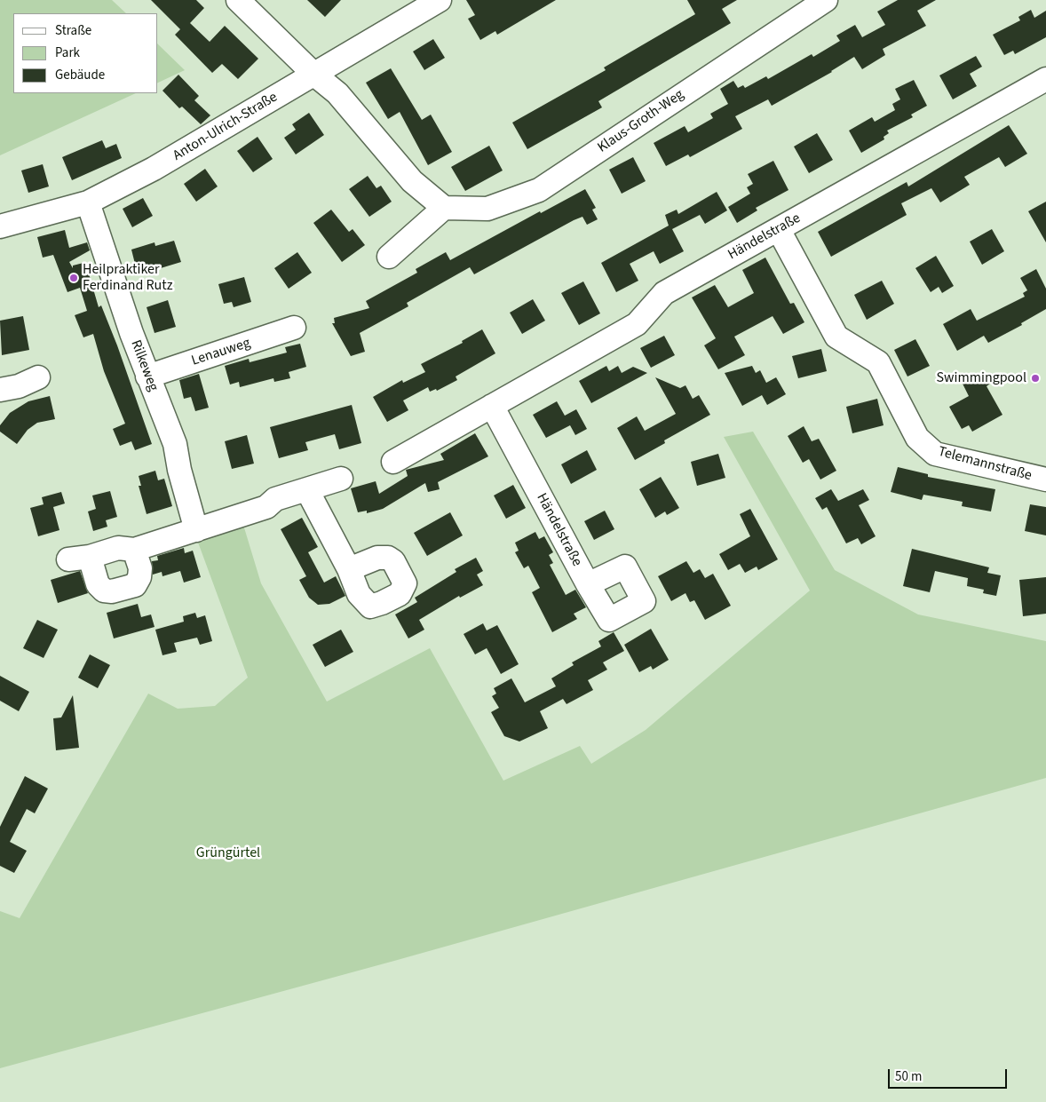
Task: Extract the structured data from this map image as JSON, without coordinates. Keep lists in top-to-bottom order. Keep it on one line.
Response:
{"streets":{"street":["Klaus-Groth-Weg","Anton-Ulrich-Straße","Händelstraße","Lenauweg","Rilkeweg","Telemannstraße"]},"crossings":[["Anton-Ulrich-Straße","Rilkeweg"],["Händelstraße","Telemannstraße"],["Lenauweg","Rilkeweg"]],"parks":["Grüngürtel"],"places":["Heilpraktiker Ferdinand Rutz","Swimmingpool"],"legend":["Straße","Park","Gebäude"],"scale_bar":"50 m"}
